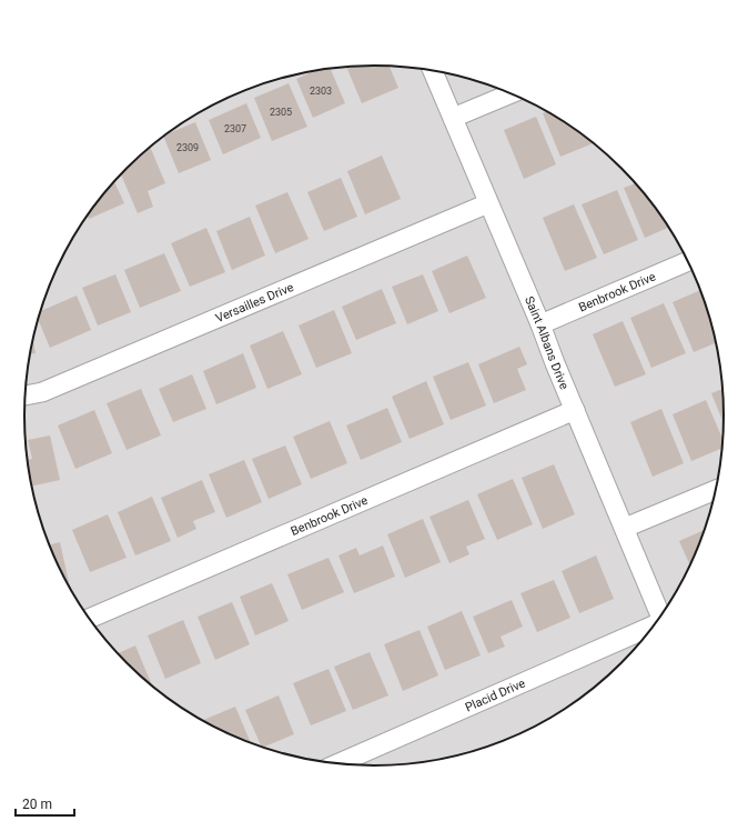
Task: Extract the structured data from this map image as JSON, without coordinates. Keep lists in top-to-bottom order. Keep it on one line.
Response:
{"streets":{"street":["Benbrook Drive","Versailles Drive","Saint Albans Drive","Placid Drive"]},"crossings":[["Benbrook Drive","Saint Albans Drive"],["Versailles Drive","Saint Albans Drive"]],"house_numbers":["2303","2305","2307","2309"],"scale_bar":"20 m"}
